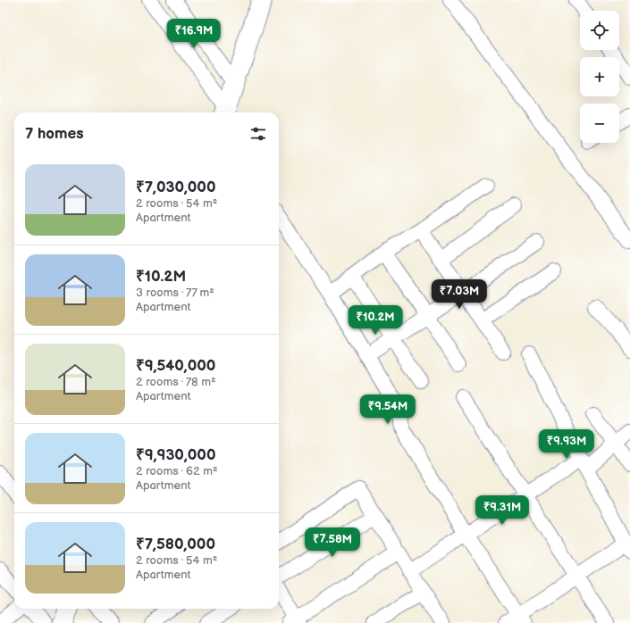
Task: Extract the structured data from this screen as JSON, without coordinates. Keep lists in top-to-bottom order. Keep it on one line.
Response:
{"page":{"map_buttons":["+","−"],"price":["₹16.9M","₹7.03M","₹10.2M","₹9.54M","₹9.93M","₹9.31M","₹7.58M"],"heading":"7 homes","list":[{"name":"₹7,030,000","note":"2 rooms · 54 m² · Apartment"},{"name":"₹10.2M","note":"3 rooms · 77 m² · Apartment"},{"name":"₹9,540,000","note":"2 rooms · 78 m² · Apartment"},{"name":"₹9,930,000","note":"2 rooms · 62 m² · Apartment"},{"name":"₹7,580,000","note":"2 rooms · 54 m² · Apartment"}]}}
